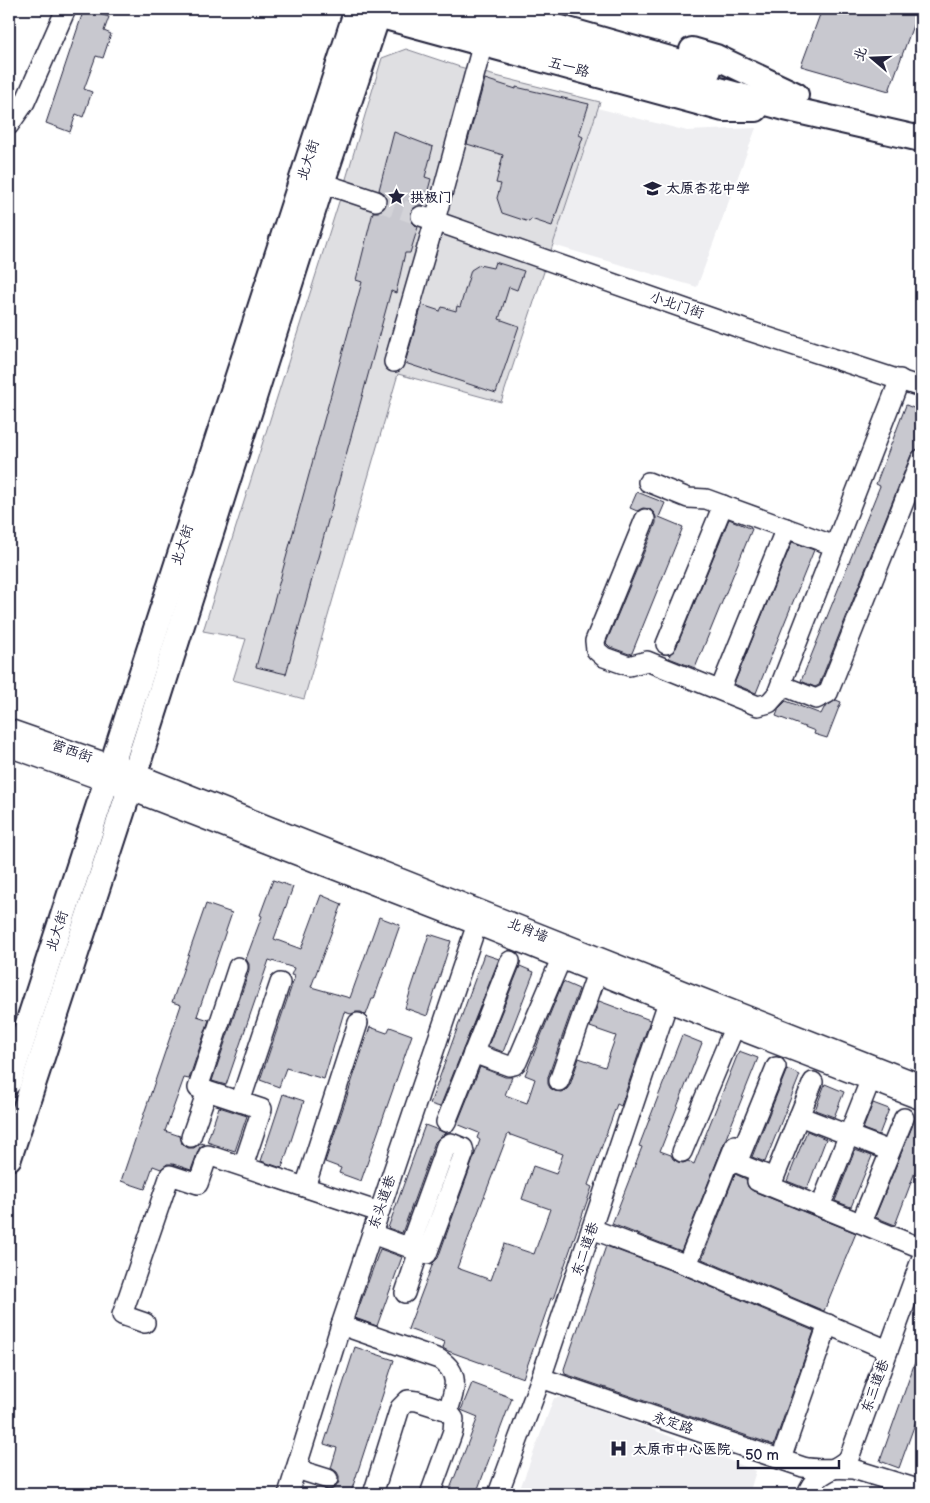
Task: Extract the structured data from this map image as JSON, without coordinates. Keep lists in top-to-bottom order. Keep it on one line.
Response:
{"streets":{"main road":["五一路","北大街"],"street":["小北门街","营西街","北肖墙","东头道巷","东二道巷","东三道巷","永定路"]},"crossings":[["五一路","北大街"],["北大街","营西街"],["营西街","北肖墙"],["北肖墙","东头道巷"],["东二道巷","永定路"],["东三道巷","永定路"]],"places":{"school or university":["太原杏花中学"],"place":["拱极门"],"hospital":["太原市中心医院"]},"scale_bar":"50 m","north":"left"}
